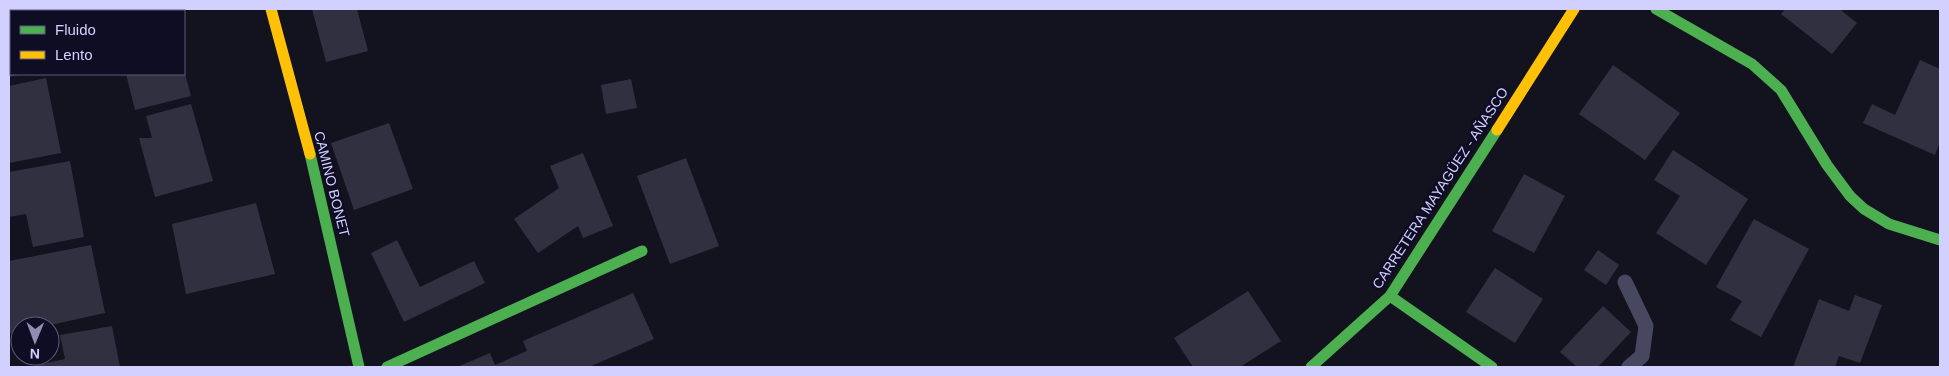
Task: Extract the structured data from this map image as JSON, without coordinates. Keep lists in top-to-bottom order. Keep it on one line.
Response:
{"streets":{"street":["CAMINO BONET","CARRETERA MAYAGÜEZ - AÑASCO"]},"legend":["Fluido","Lento"],"north":"bottom"}
